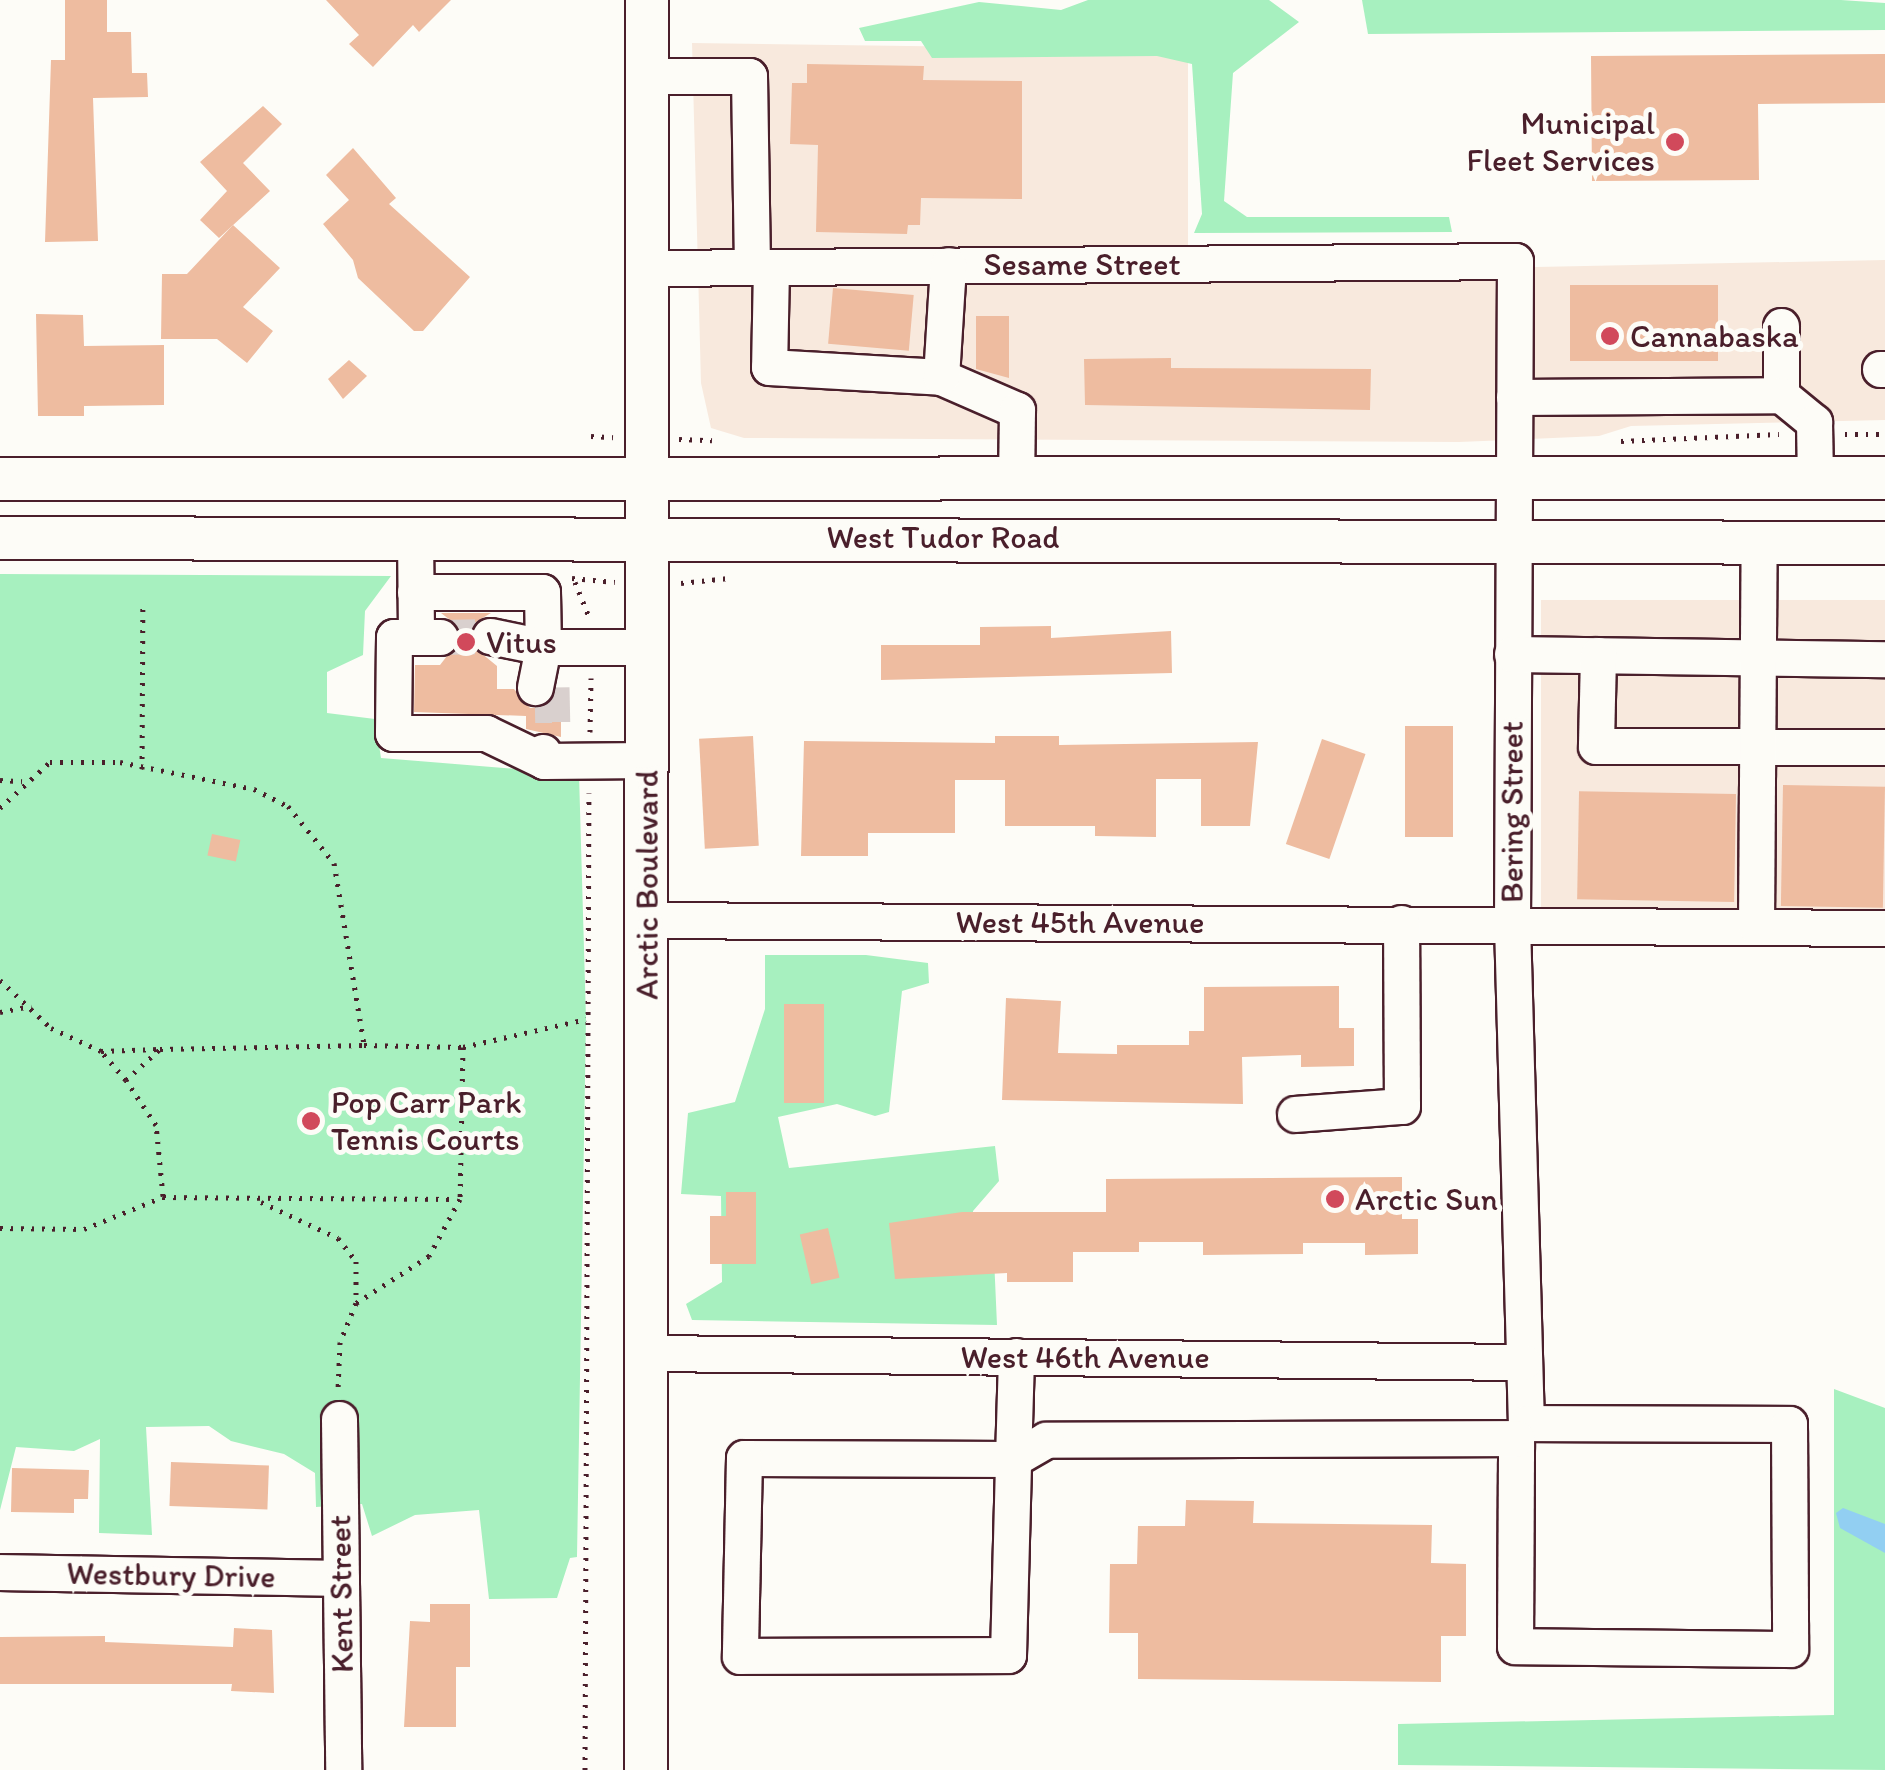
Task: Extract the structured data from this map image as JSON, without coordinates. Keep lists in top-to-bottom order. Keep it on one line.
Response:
{"streets":{"main road":["West Tudor Road","Arctic Boulevard"],"street":["Sesame Street","Bering Street","West 45th Avenue","West 46th Avenue","Westbury Drive","Kent Street"]},"crossings":[["Sesame Street","Bering Street"],["Sesame Street","Arctic Boulevard"],["West Tudor Road","Bering Street"],["West Tudor Road","Arctic Boulevard"],["Bering Street","West 45th Avenue"],["Bering Street","West 46th Avenue"],["Arctic Boulevard","West 45th Avenue"],["Arctic Boulevard","West 46th Avenue"],["Westbury Drive","Kent Street"]],"places":["Municipal Fleet Services","Cannabaska","Vitus","Pop Carr Park Tennis Courts","Arctic Sun"]}
